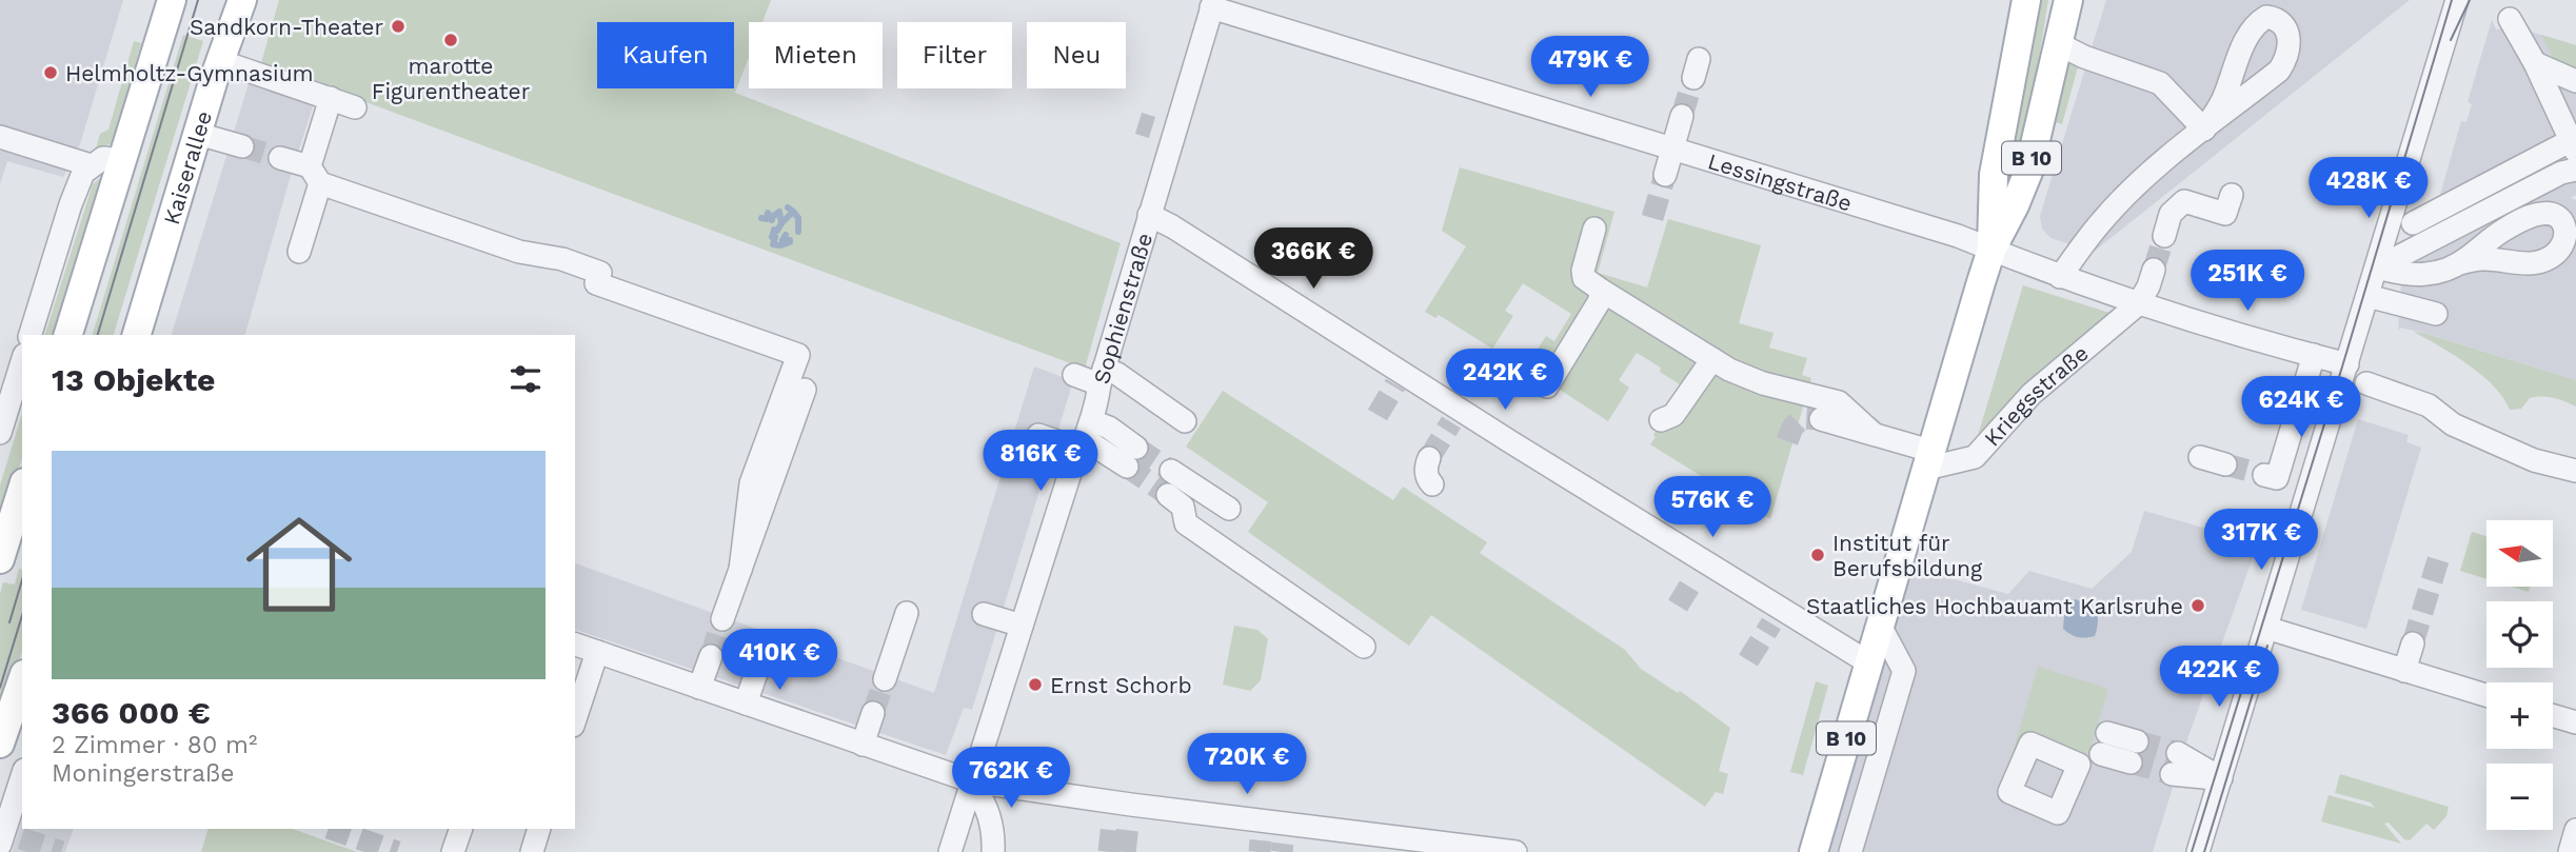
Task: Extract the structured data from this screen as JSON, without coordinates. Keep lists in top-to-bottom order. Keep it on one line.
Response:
{"streets":{"main road":["B 10","Kaiserallee"],"street":["Lessingstraße","Sophienstraße","Kriegsstraße"]},"crossings":[["B 10","Lessingstraße"],["B 10","Kriegsstraße"],["Lessingstraße","Sophienstraße"],["Lessingstraße","Kriegsstraße"]],"places":["Sandkorn-Theater","marotte Figurentheater","Helmholtz-Gymnasium","Institut für Berufsbildung","Staatliches Hochbauamt Karlsruhe","Ernst Schorb"],"north":"left","page":{"chip":["Kaufen","Mieten","Filter","Neu"],"price":["479K €","428K €","366K €","251K €","242K €","624K €","816K €","576K €","317K €","410K €","422K €","720K €","762K €"],"heading":"13 Objekte","list":[{"name":"366 000 €","note":"2 Zimmer · 80 m² · Moningerstraße"}],"map_buttons":["+","−"]}}
